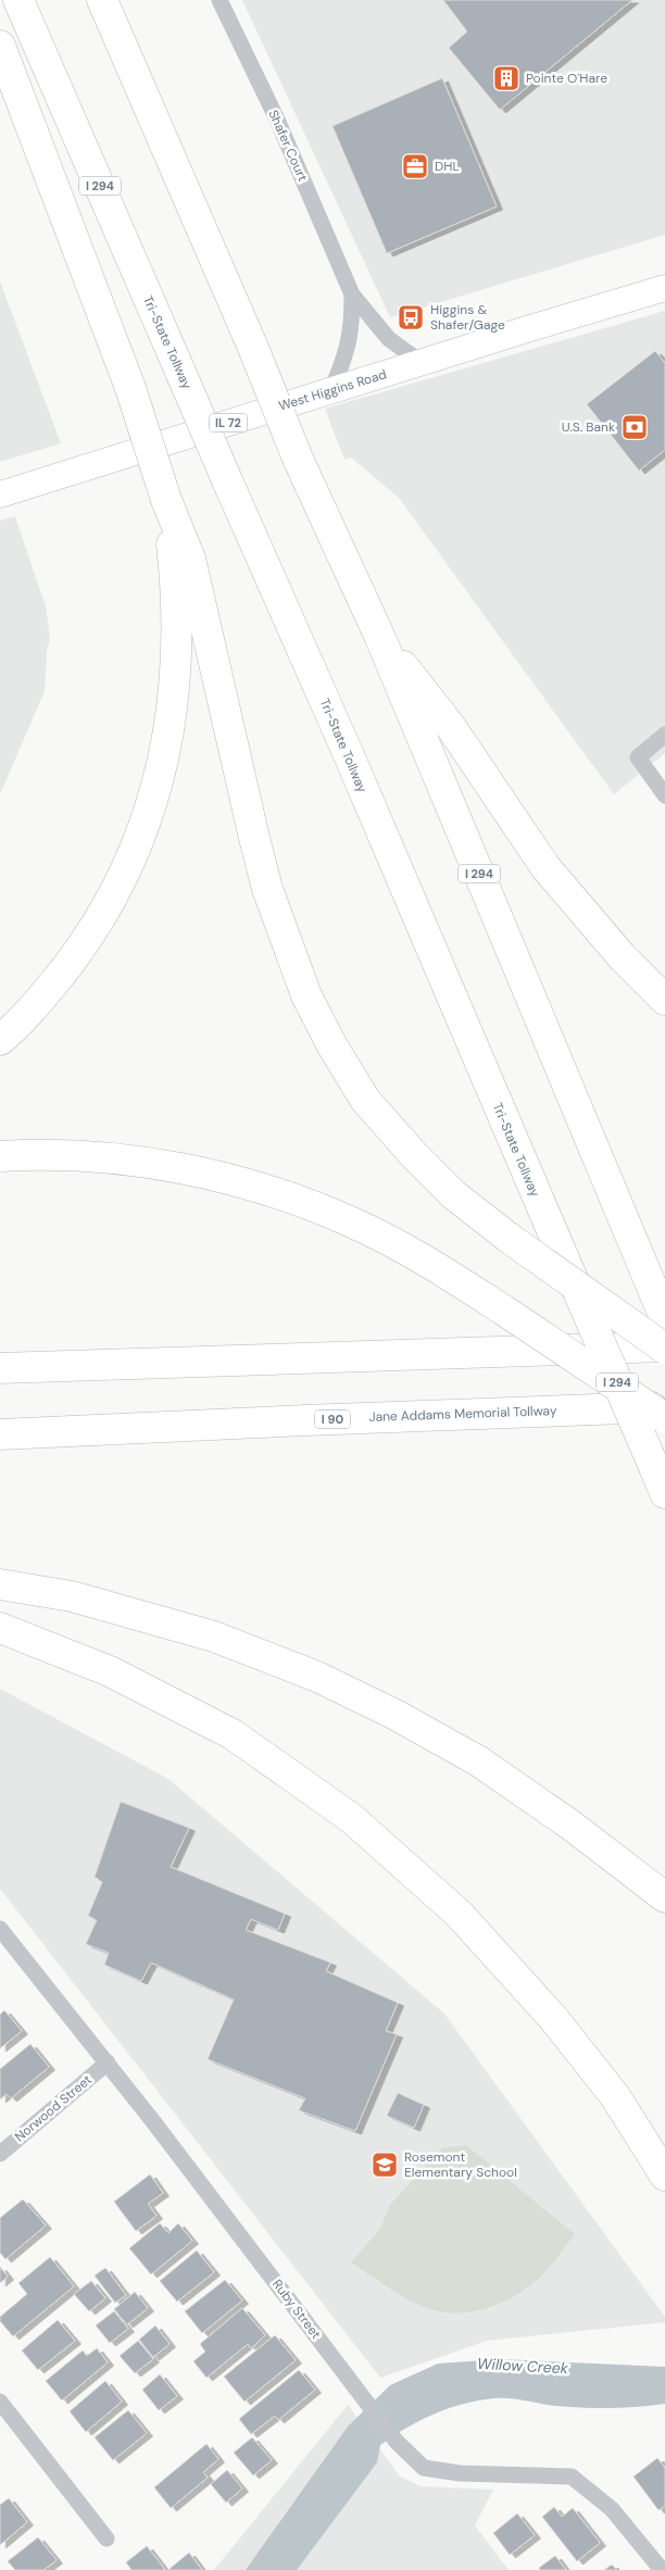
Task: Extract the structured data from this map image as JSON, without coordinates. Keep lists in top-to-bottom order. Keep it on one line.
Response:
{"streets":{"highway":["I 294","Tri-State Tollway","Jane Addams Memorial Tollway","I 90"],"main road":["West Higgins Road","IL 72"],"street":["Shafer Court","Norwood Street","Ruby Street"]},"crossings":[["Shafer Court","West Higgins Road"],["Norwood Street","Ruby Street"]],"water":["Willow Creek"],"places":{"building":["Pointe O'Hare"],"office":["DHL"],"bus stop":["Higgins & Shafer/Gage"],"bank":["U.S. Bank"],"school or university":["Rosemont Elementary School"]}}
